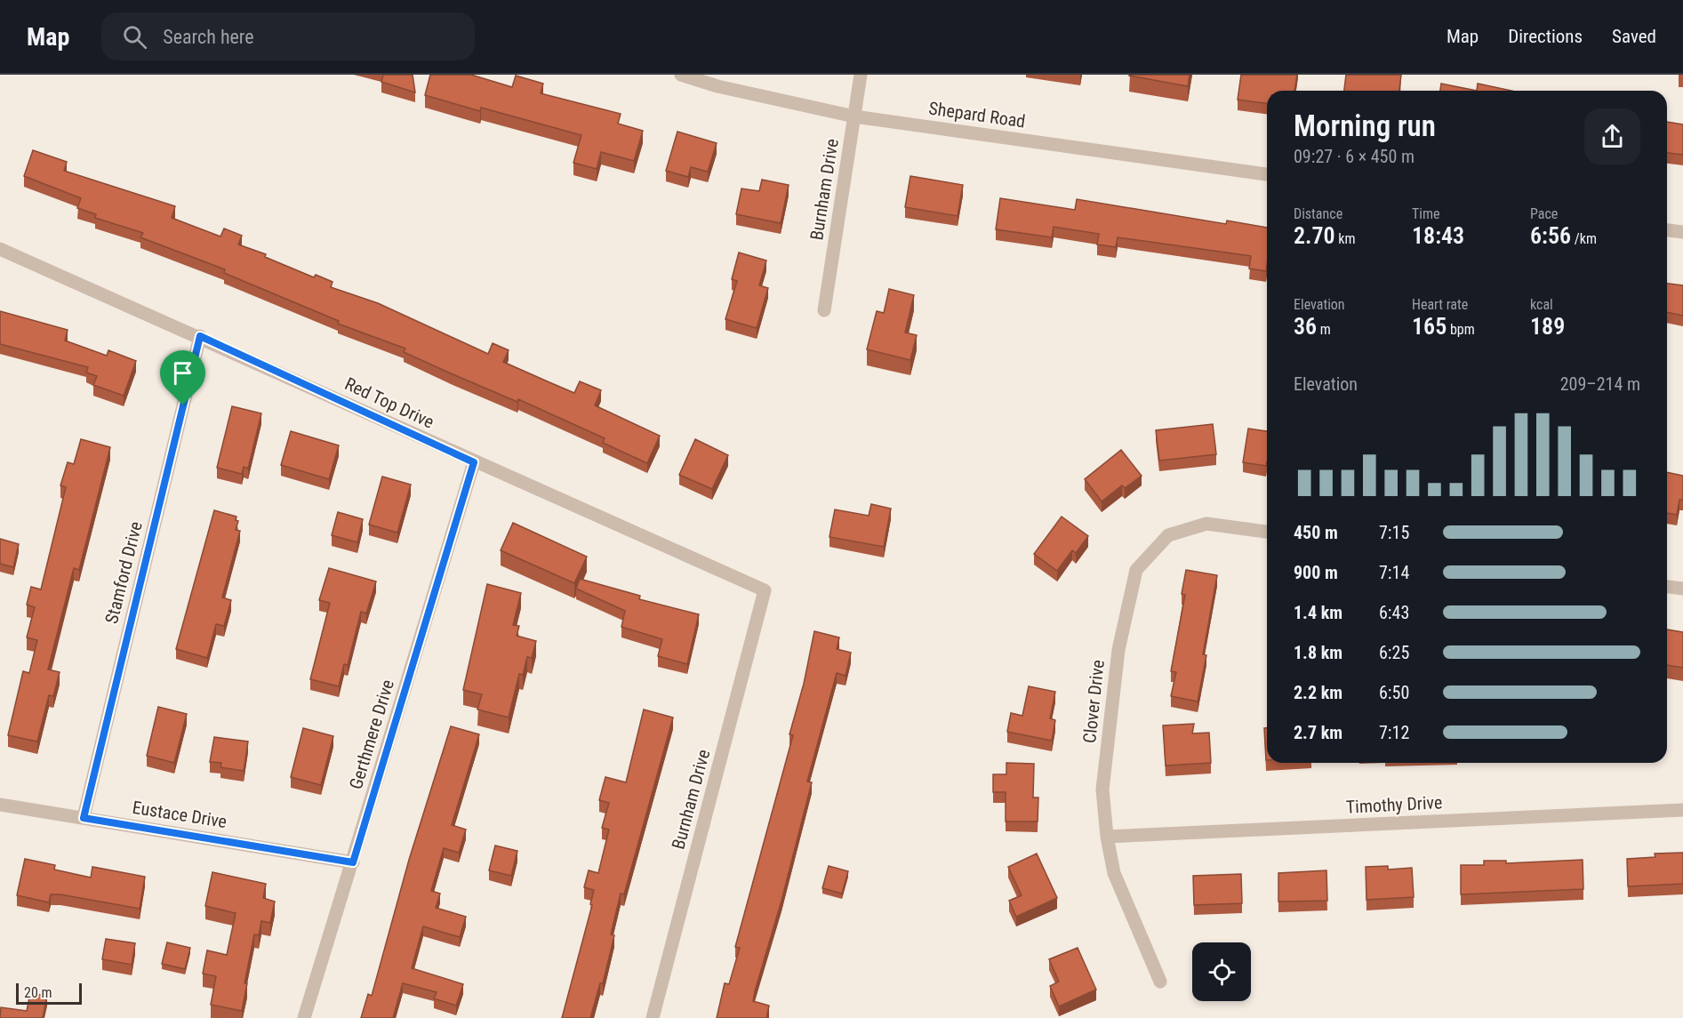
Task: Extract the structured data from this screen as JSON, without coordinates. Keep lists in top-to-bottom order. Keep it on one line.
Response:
{"streets":{"street":["Shepard Road","Burnham Drive","Red Top Drive","Stamford Drive","Clover Drive","Gerthmere Drive","Timothy Drive","Eustace Drive"]},"crossings":[["Shepard Road","Burnham Drive"],["Burnham Drive","Red Top Drive"],["Red Top Drive","Stamford Drive"],["Red Top Drive","Gerthmere Drive"],["Stamford Drive","Eustace Drive"],["Clover Drive","Timothy Drive"],["Gerthmere Drive","Eustace Drive"]],"scale_bar":"20 m","page":{"header":"Map","search":"Search here","nav":["Map","Directions","Saved"],"heading":["Morning run","09:27 · 6 × 450 m"],"stats":[["Distance","2.70 km"],["Time","18:43"],["Pace","6:56 /km"],["Elevation","36 m"],["Heart rate","165 bpm"],["kcal","189"]],"chart":["Elevation","209–214 m"],"list":[{"name":"450 m","note":"7:15"},{"name":"900 m","note":"7:14"},{"name":"1.4 km","note":"6:43"},{"name":"1.8 km","note":"6:25"},{"name":"2.2 km","note":"6:50"},{"name":"2.7 km","note":"7:12"}],"scale":"20 m"}}
